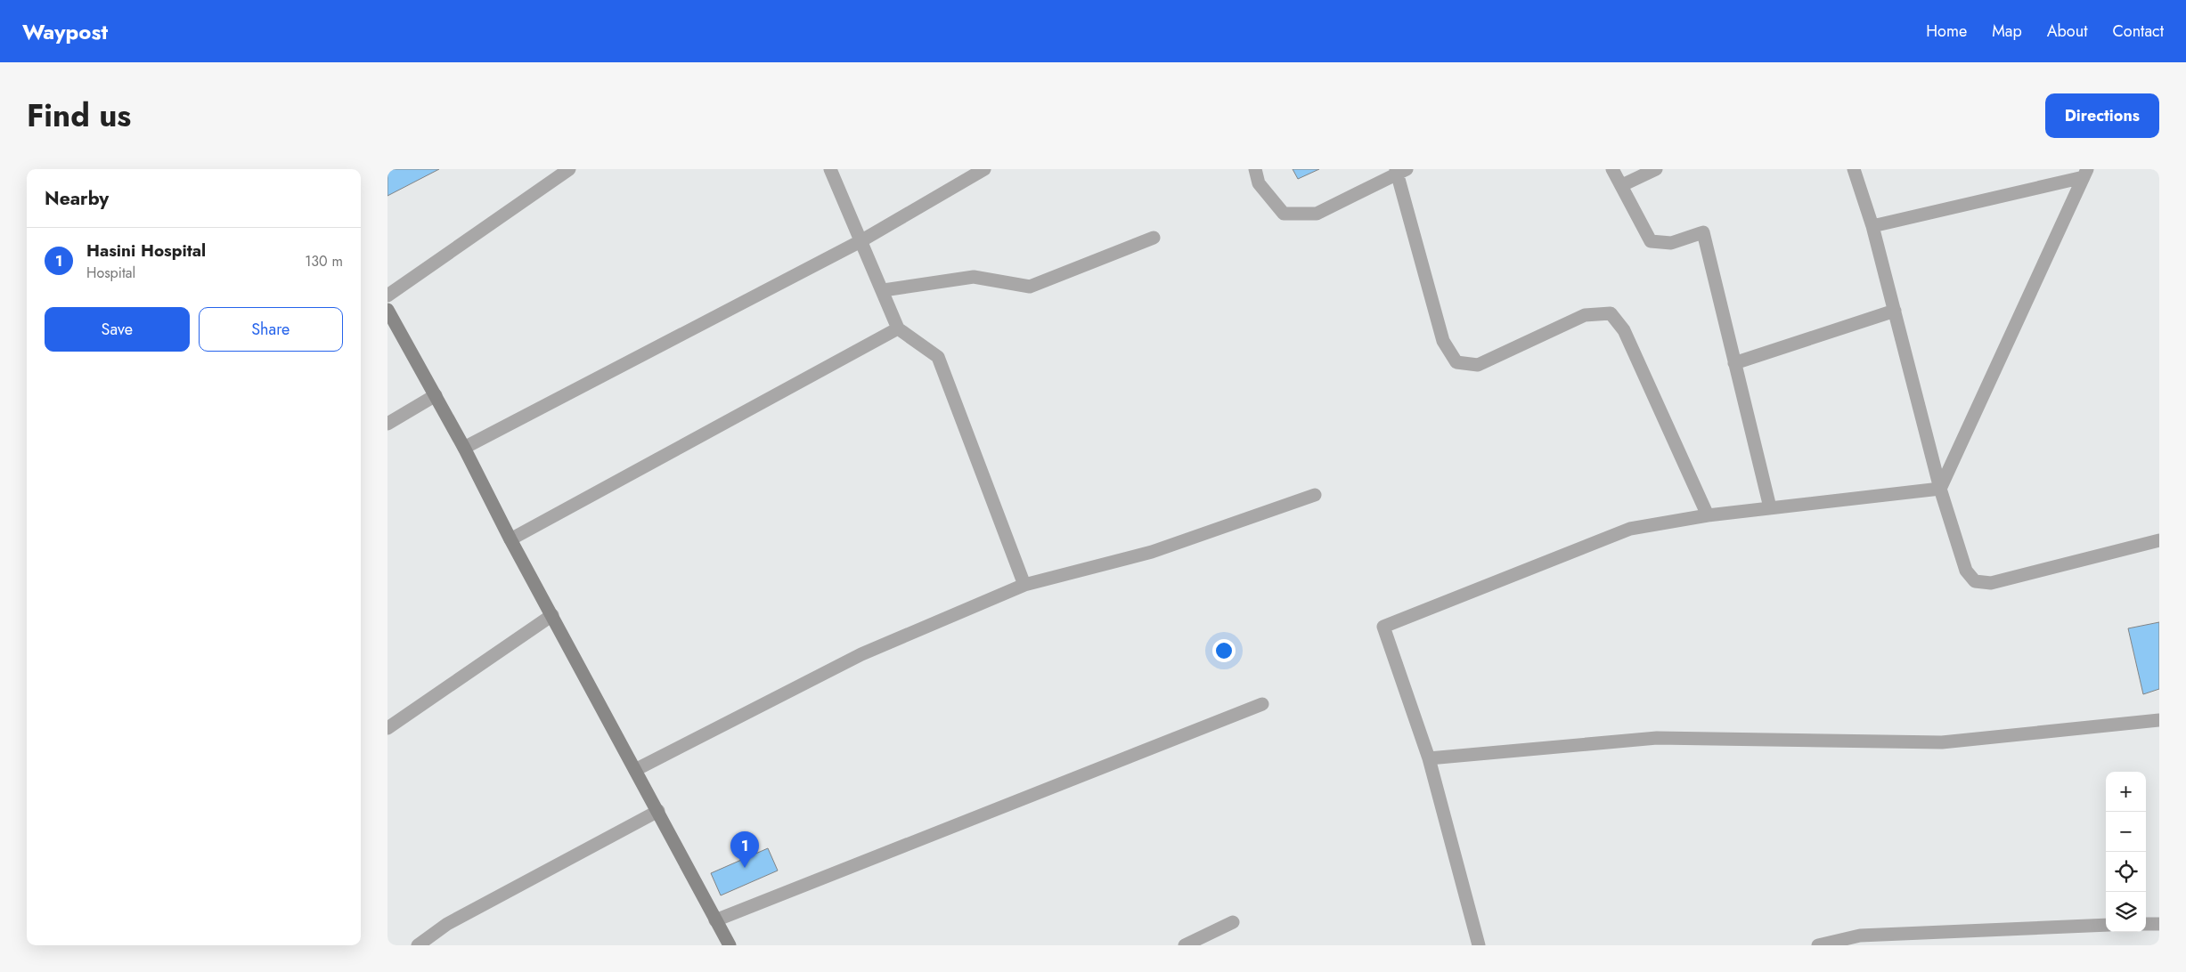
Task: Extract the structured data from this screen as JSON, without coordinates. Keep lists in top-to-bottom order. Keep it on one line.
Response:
{"page":{"header":"Waypost","nav":["Home","Map","About","Contact"],"title":"Find us","buttons":["Directions",["Save","Share"]],"heading":"Nearby","list":[{"mark":"1","name":"Hasini Hospital","note":"Hospital","value":"130 m"}],"map_buttons":["+","−"],"pins":"1"}}
